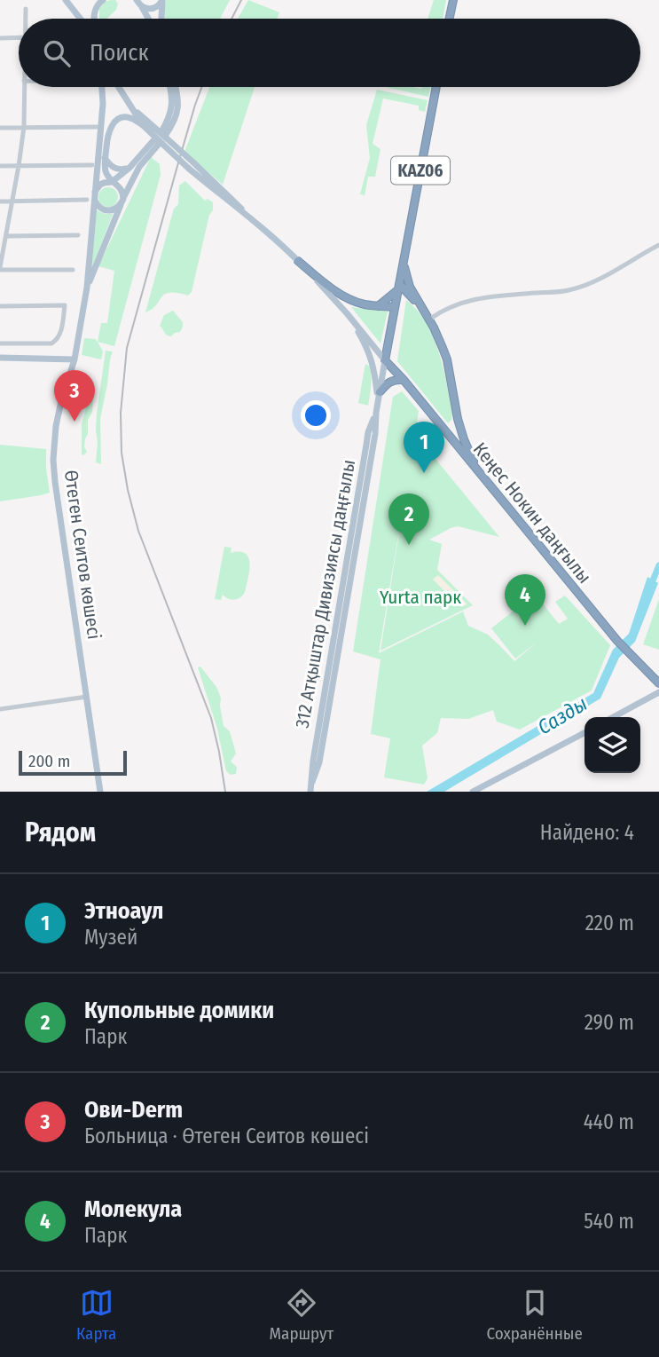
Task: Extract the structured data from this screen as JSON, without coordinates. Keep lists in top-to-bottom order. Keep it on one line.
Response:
{"streets":{"highway":["KАZ06","Кеңес Нокин даңғылы","312 Атқыштар Дивизиясы даңғылы"],"main road":["Өтеген Сеитов көшесі"]},"crossings":[["Кеңес Нокин даңғылы","312 Атқыштар Дивизиясы даңғылы"]],"water":["Сазды"],"parks":["Yurta парк"],"scale_bar":"200 m","page":{"search":"Поиск","pins":["3","1","2","4"],"scale":"200 m","heading":["Рядом","Найдено: 4"],"list":[{"mark":"1","name":"Этноаул","note":"Музей","value":"220 m"},{"mark":"2","name":"Купольные домики","note":"Парк","value":"290 m"},{"mark":"3","name":"Ови-Derm","note":"Больница · Өтеген Сеитов көшесі","value":"440 m"},{"mark":"4","name":"Молекула","note":"Парк","value":"540 m"}],"nav":["Карта","Маршрут","Сохранённые"]}}
